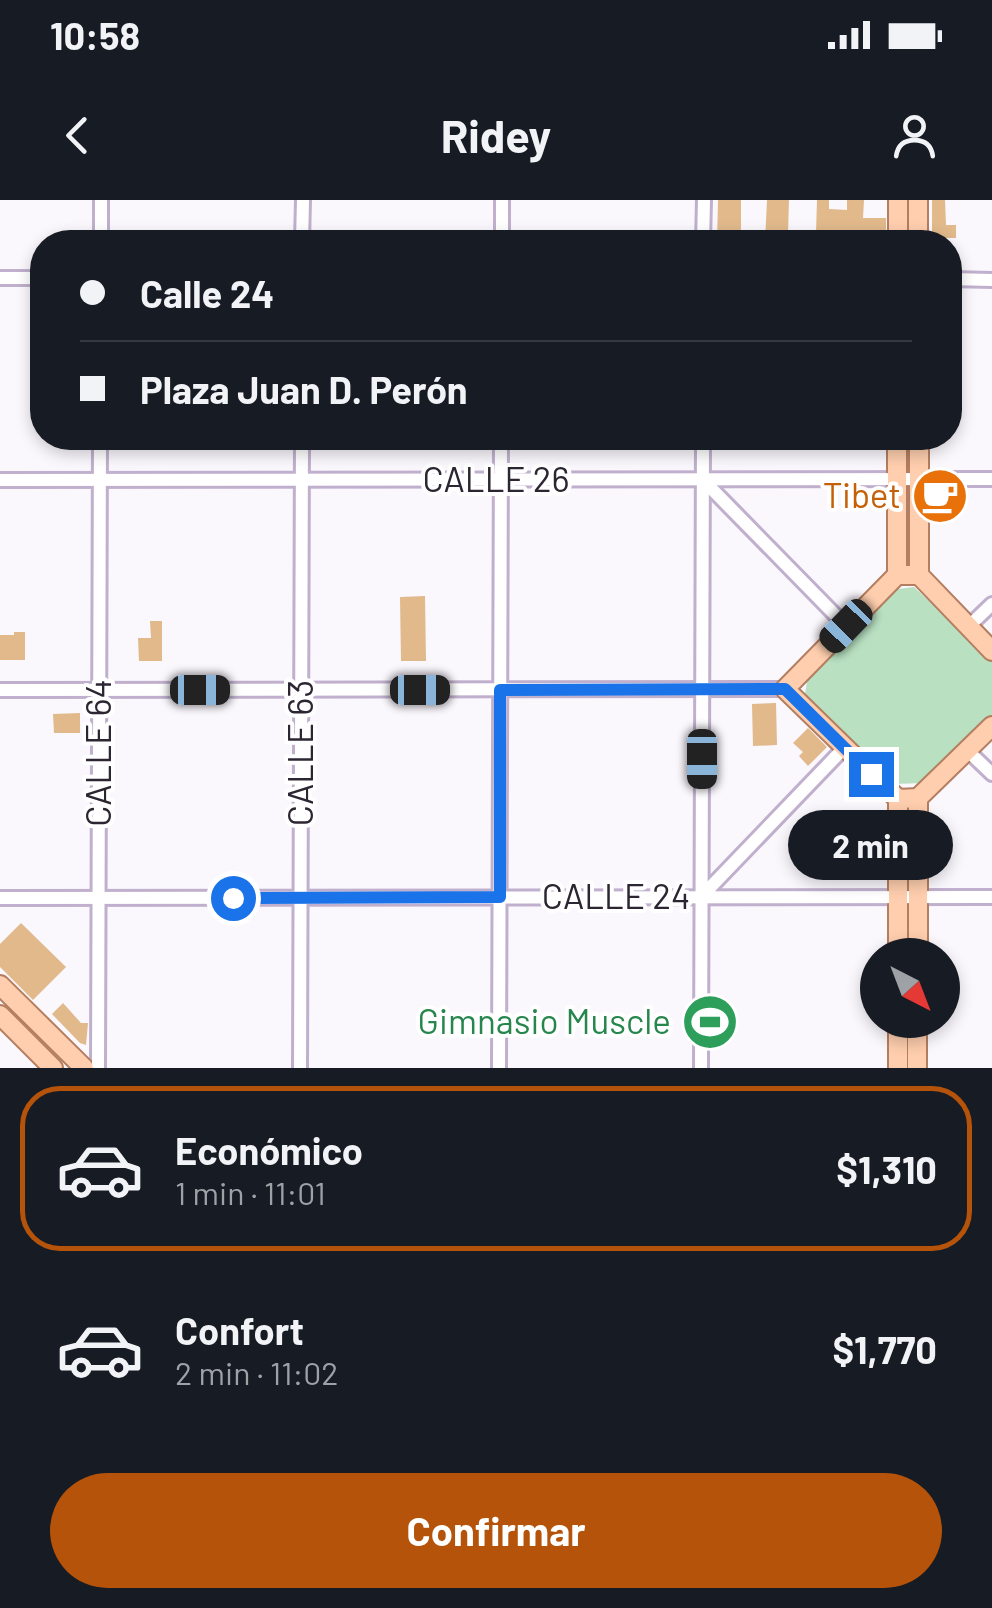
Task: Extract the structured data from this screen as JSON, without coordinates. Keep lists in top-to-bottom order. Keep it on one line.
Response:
{"streets":{"street":["CALLE 26","CALLE 64","CALLE 63","CALLE 24"]},"crossings":[["CALLE 26","CALLE 64"],["CALLE 26","CALLE 63"],["CALLE 64","CALLE 24"],["CALLE 63","CALLE 24"]],"places":{"cafe":["Tibet"],"sports":["Gimnasio Muscle"]},"north":"bottom right","page":{"status":"10:58","header":"Ridey","banner":["Calle 24","Plaza Juan D. Perón"],"bubble":"2 min","list":[{"name":"Económico","note":"1 min · 11:01","value":"$1,310"},{"name":"Confort","note":"2 min · 11:02","value":"$1,770"}],"buttons":"Confirmar"}}
